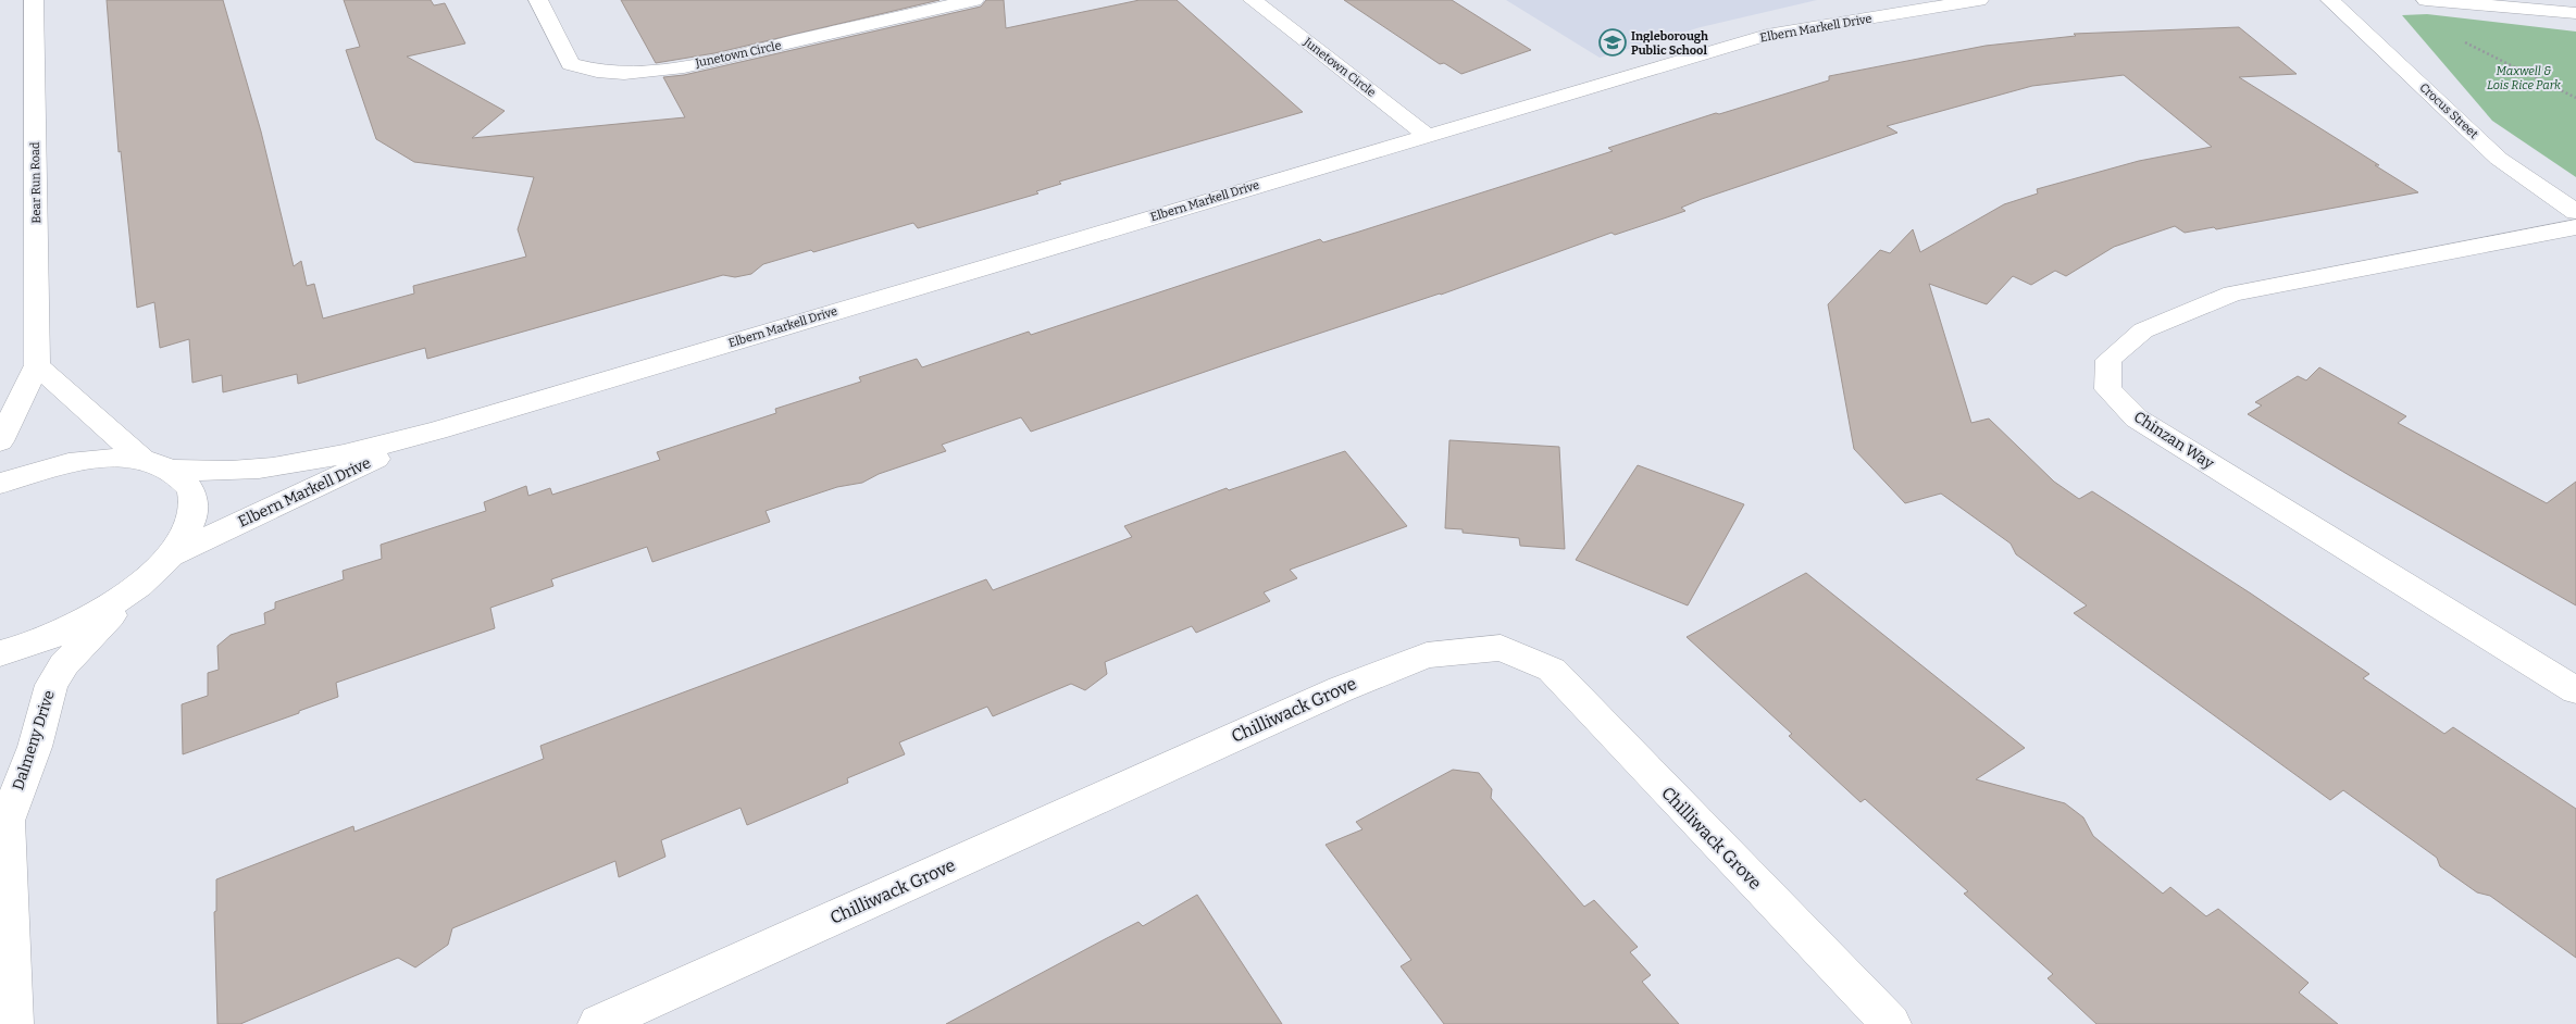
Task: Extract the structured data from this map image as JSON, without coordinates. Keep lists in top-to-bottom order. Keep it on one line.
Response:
{"streets":{"street":["Elbern Markell Drive","Junetown Circle","Crocus Street","Bear Run Road","Chinzan Way","Chilliwack Grove","Dalmeny Drive"]},"crossings":[["Elbern Markell Drive","Junetown Circle"]],"parks":["Maxwell & Lois Rice Park"],"places":{"school or university":["Ingleborough Public School"]}}
